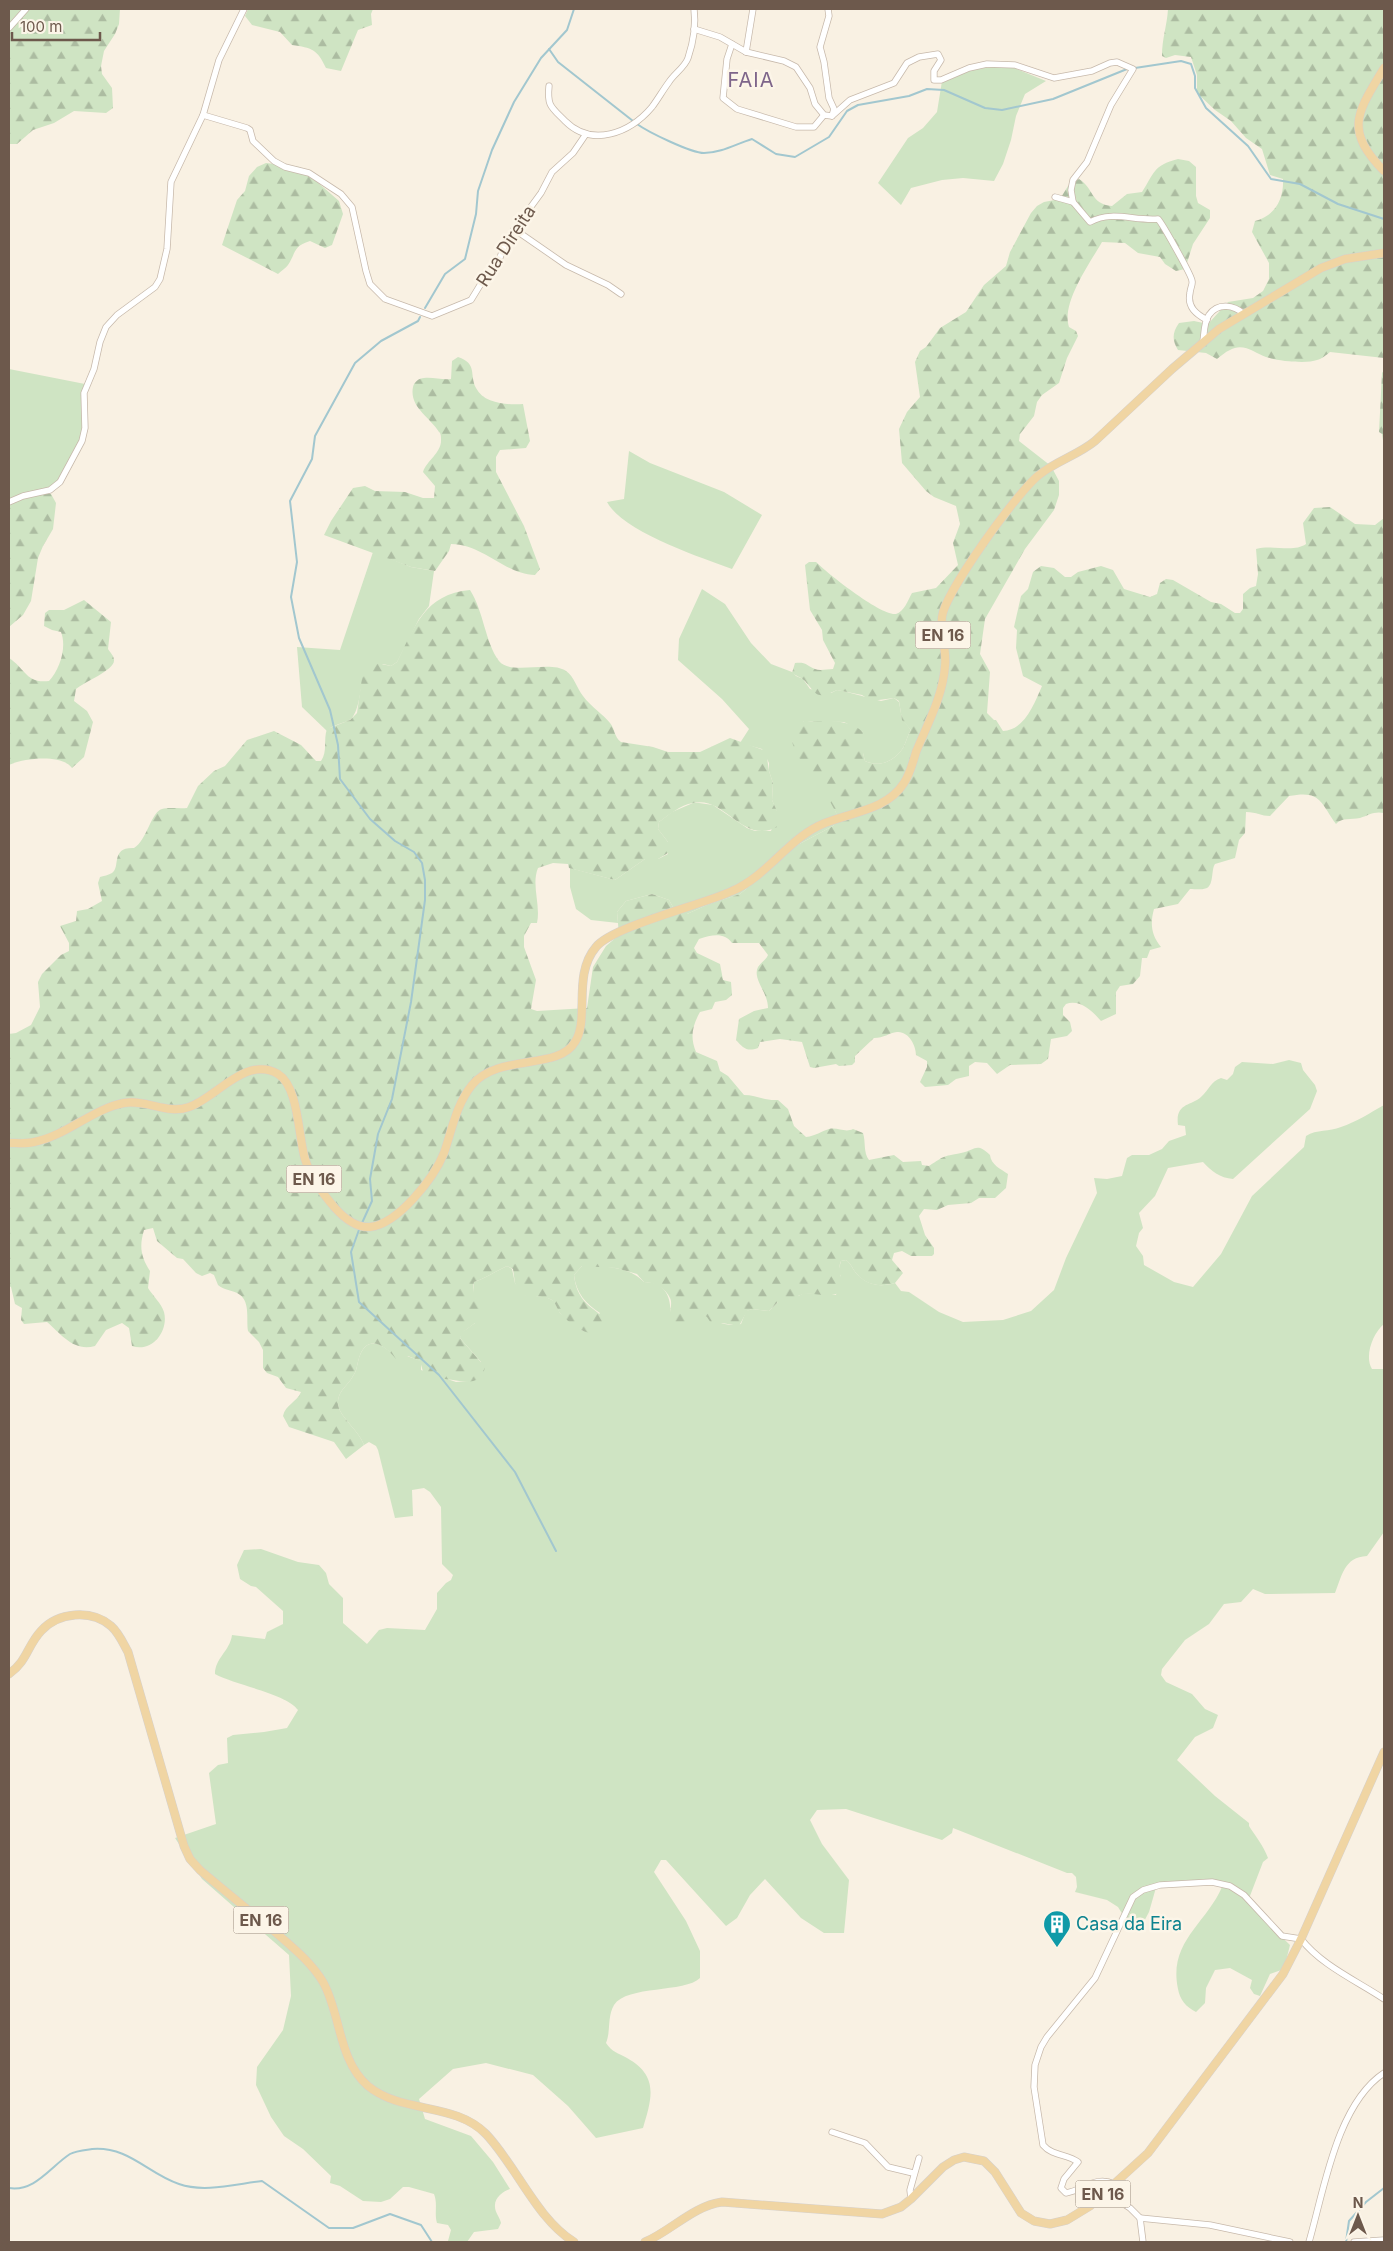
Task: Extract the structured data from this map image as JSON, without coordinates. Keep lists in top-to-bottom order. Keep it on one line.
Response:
{"streets":{"main road":["EN 16"],"street":["Rua Direita"]},"districts":["FAIA"],"places":{"building":["Casa da Eira"]},"scale_bar":"100 m","north":"top"}
